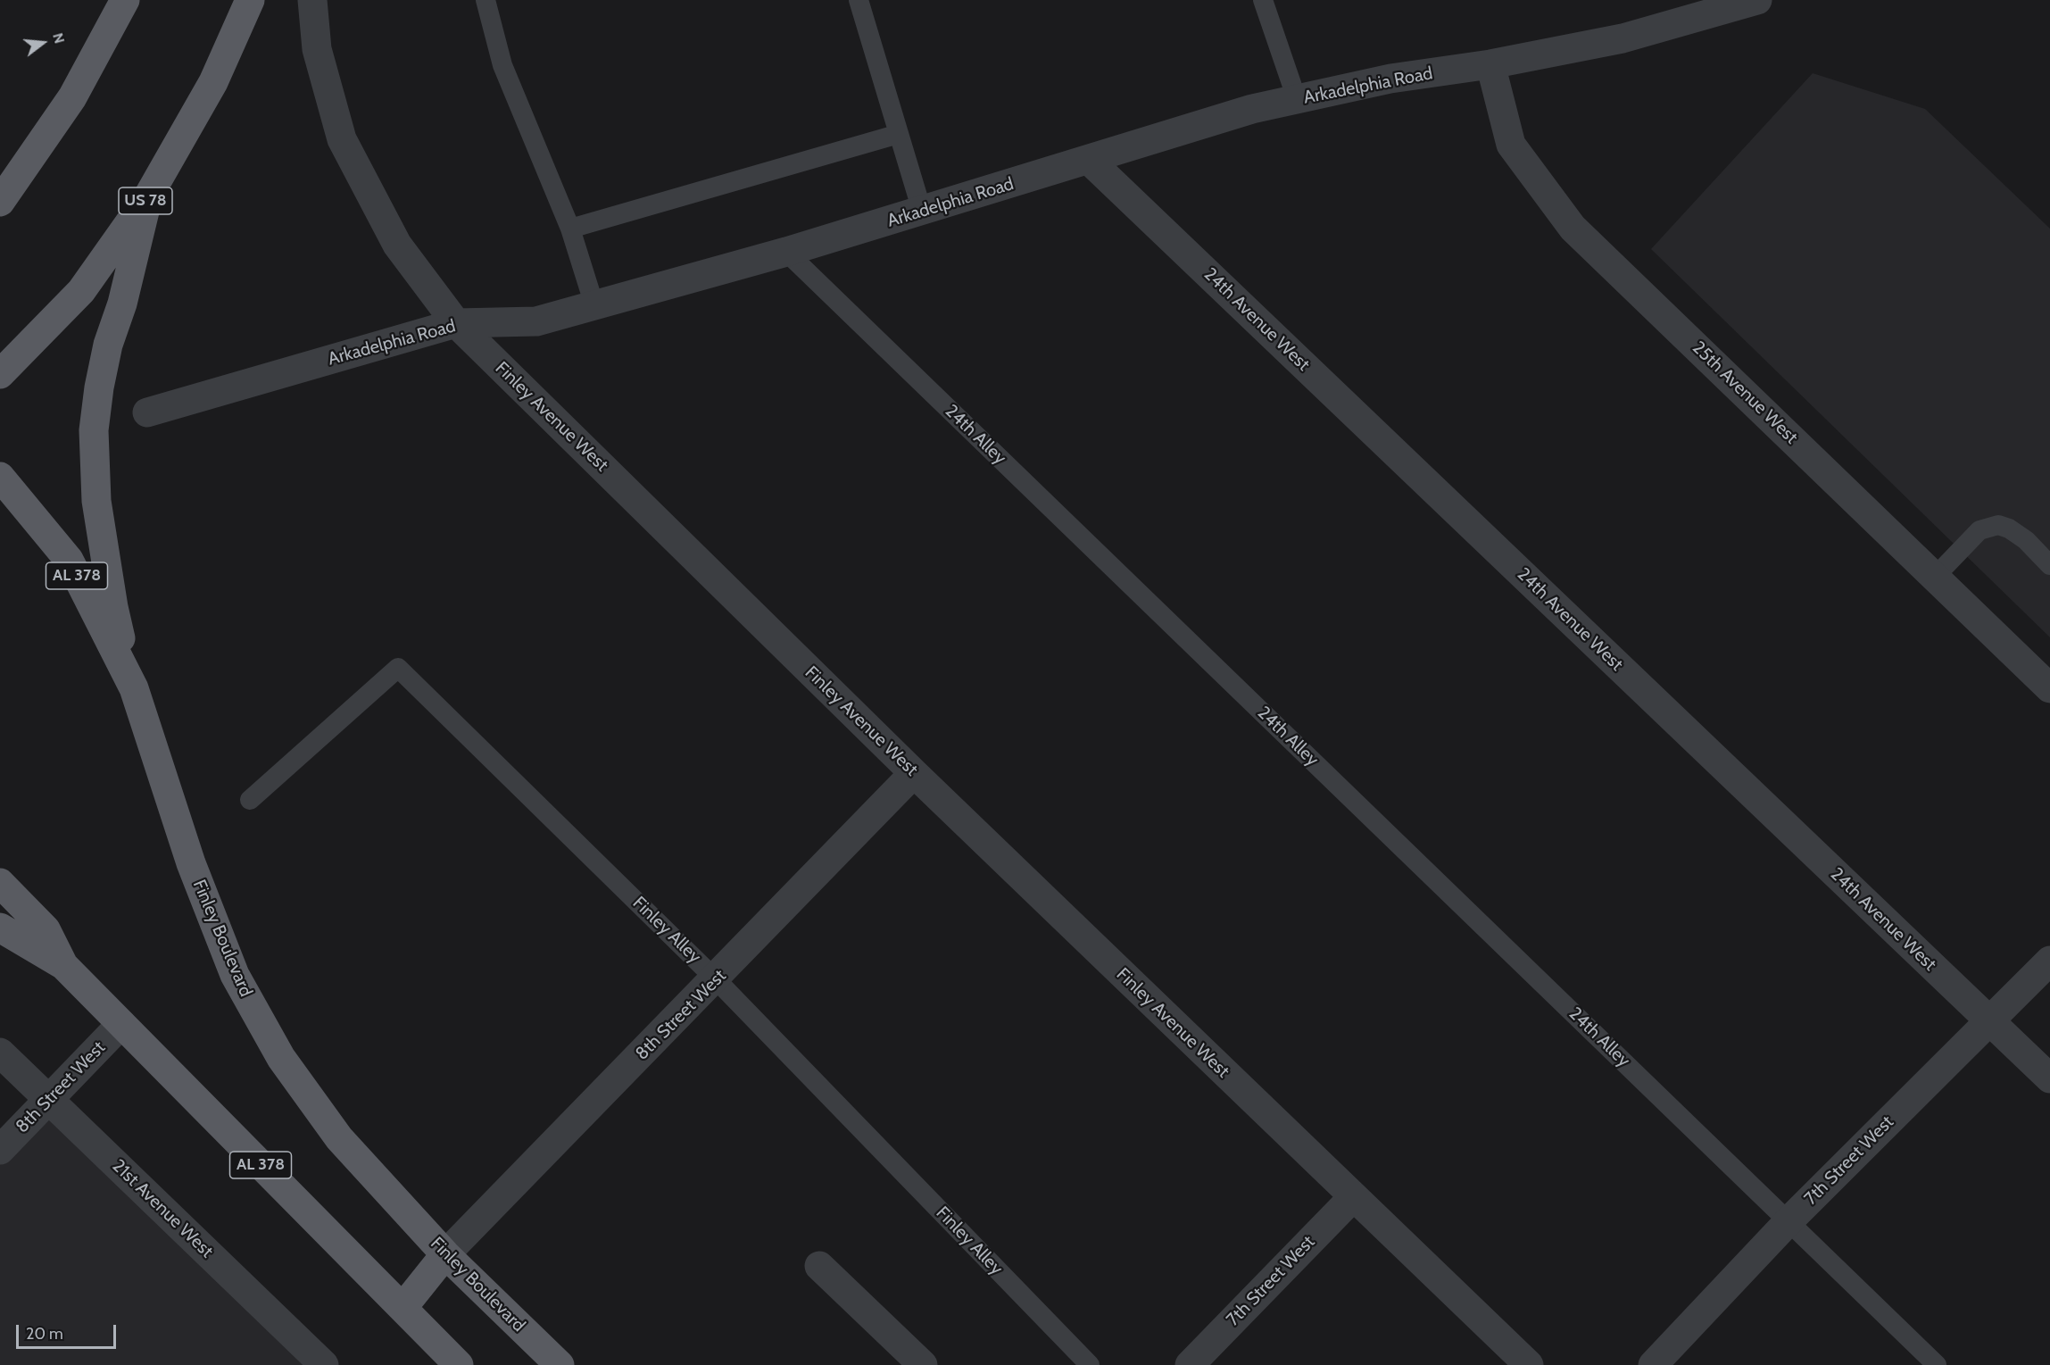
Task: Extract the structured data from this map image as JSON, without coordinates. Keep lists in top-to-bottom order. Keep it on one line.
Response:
{"streets":{"main road":["US 78","AL 378","Finley Boulevard"],"street":["Arkadelphia Road","24th Avenue West","25th Avenue West","Finley Avenue West","8th Street West","7th Street West","21st Avenue West"],"lane":["24th Alley","Finley Alley"]},"crossings":[["Arkadelphia Road","24th Avenue West"],["Arkadelphia Road","25th Avenue West"],["Arkadelphia Road","Finley Avenue West"],["Arkadelphia Road","24th Alley"],["24th Avenue West","7th Street West"],["Finley Avenue West","8th Street West"],["Finley Avenue West","7th Street West"],["24th Alley","7th Street West"],["AL 378","8th Street West"],["Finley Alley","8th Street West"],["Finley Boulevard","8th Street West"],["8th Street West","21st Avenue West"]],"scale_bar":"20 m","north":"right"}
